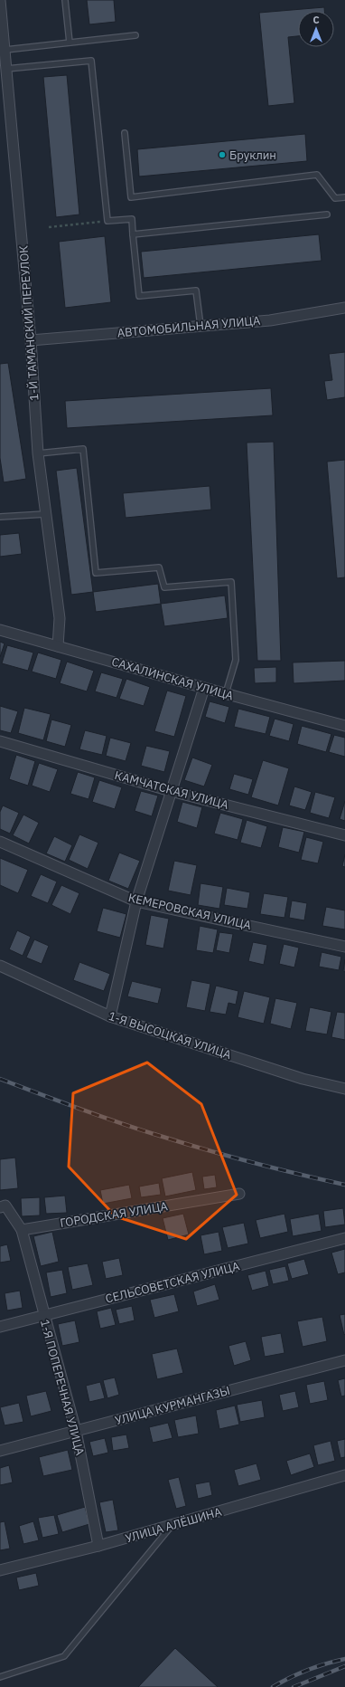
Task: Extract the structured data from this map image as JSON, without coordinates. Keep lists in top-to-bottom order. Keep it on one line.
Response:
{"streets":{"street":["1-Й ТАМАНСКИЙ ПЕРЕУЛОК","АВТОМОБИЛЬНАЯ УЛИЦА","САХАЛИНСКАЯ УЛИЦА","КАМЧАТСКАЯ УЛИЦА","КЕМЕРОВСКАЯ УЛИЦА","1-Я ВЫСОЦКАЯ УЛИЦА","ГОРОДСКАЯ УЛИЦА","СЕЛЬСОВЕТСКАЯ УЛИЦА","1-Я ПОПЕРЕЧНАЯ УЛИЦА","УЛИЦА КУРМАНГАЗЫ","УЛИЦА АЛЁШИНА"]},"crossings":[["1-Й ТАМАНСКИЙ ПЕРЕУЛОК","АВТОМОБИЛЬНАЯ УЛИЦА"],["1-Й ТАМАНСКИЙ ПЕРЕУЛОК","САХАЛИНСКАЯ УЛИЦА"],["ГОРОДСКАЯ УЛИЦА","1-Я ПОПЕРЕЧНАЯ УЛИЦА"],["СЕЛЬСОВЕТСКАЯ УЛИЦА","1-Я ПОПЕРЕЧНАЯ УЛИЦА"],["1-Я ПОПЕРЕЧНАЯ УЛИЦА","УЛИЦА КУРМАНГАЗЫ"],["1-Я ПОПЕРЕЧНАЯ УЛИЦА","УЛИЦА АЛЁШИНА"]],"places":["Бруклин"],"north":"top"}
